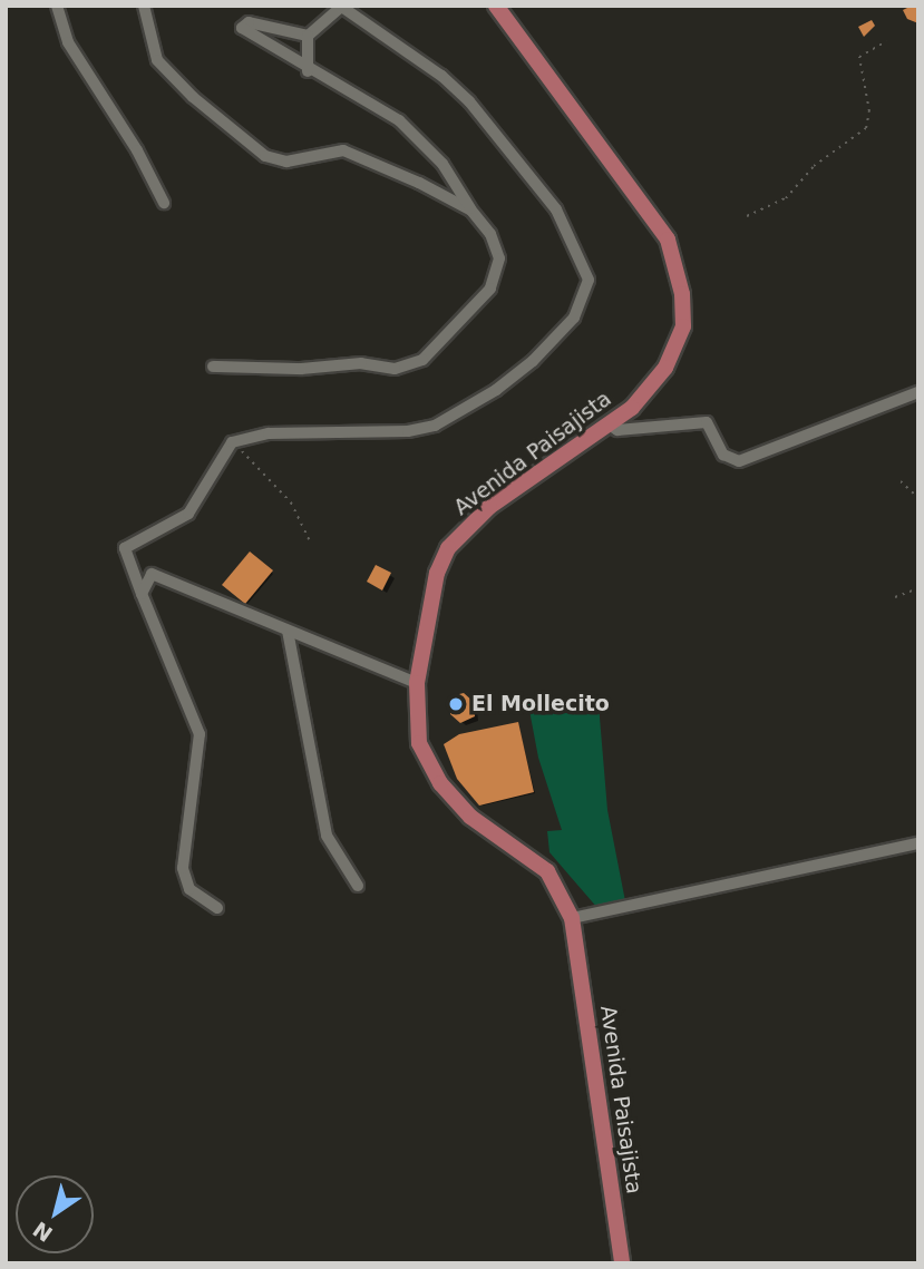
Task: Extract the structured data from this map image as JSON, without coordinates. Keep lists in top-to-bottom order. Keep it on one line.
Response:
{"streets":{"main road":["Avenida Paisajista"]},"places":["El Mollecito"],"north":"bottom left"}
